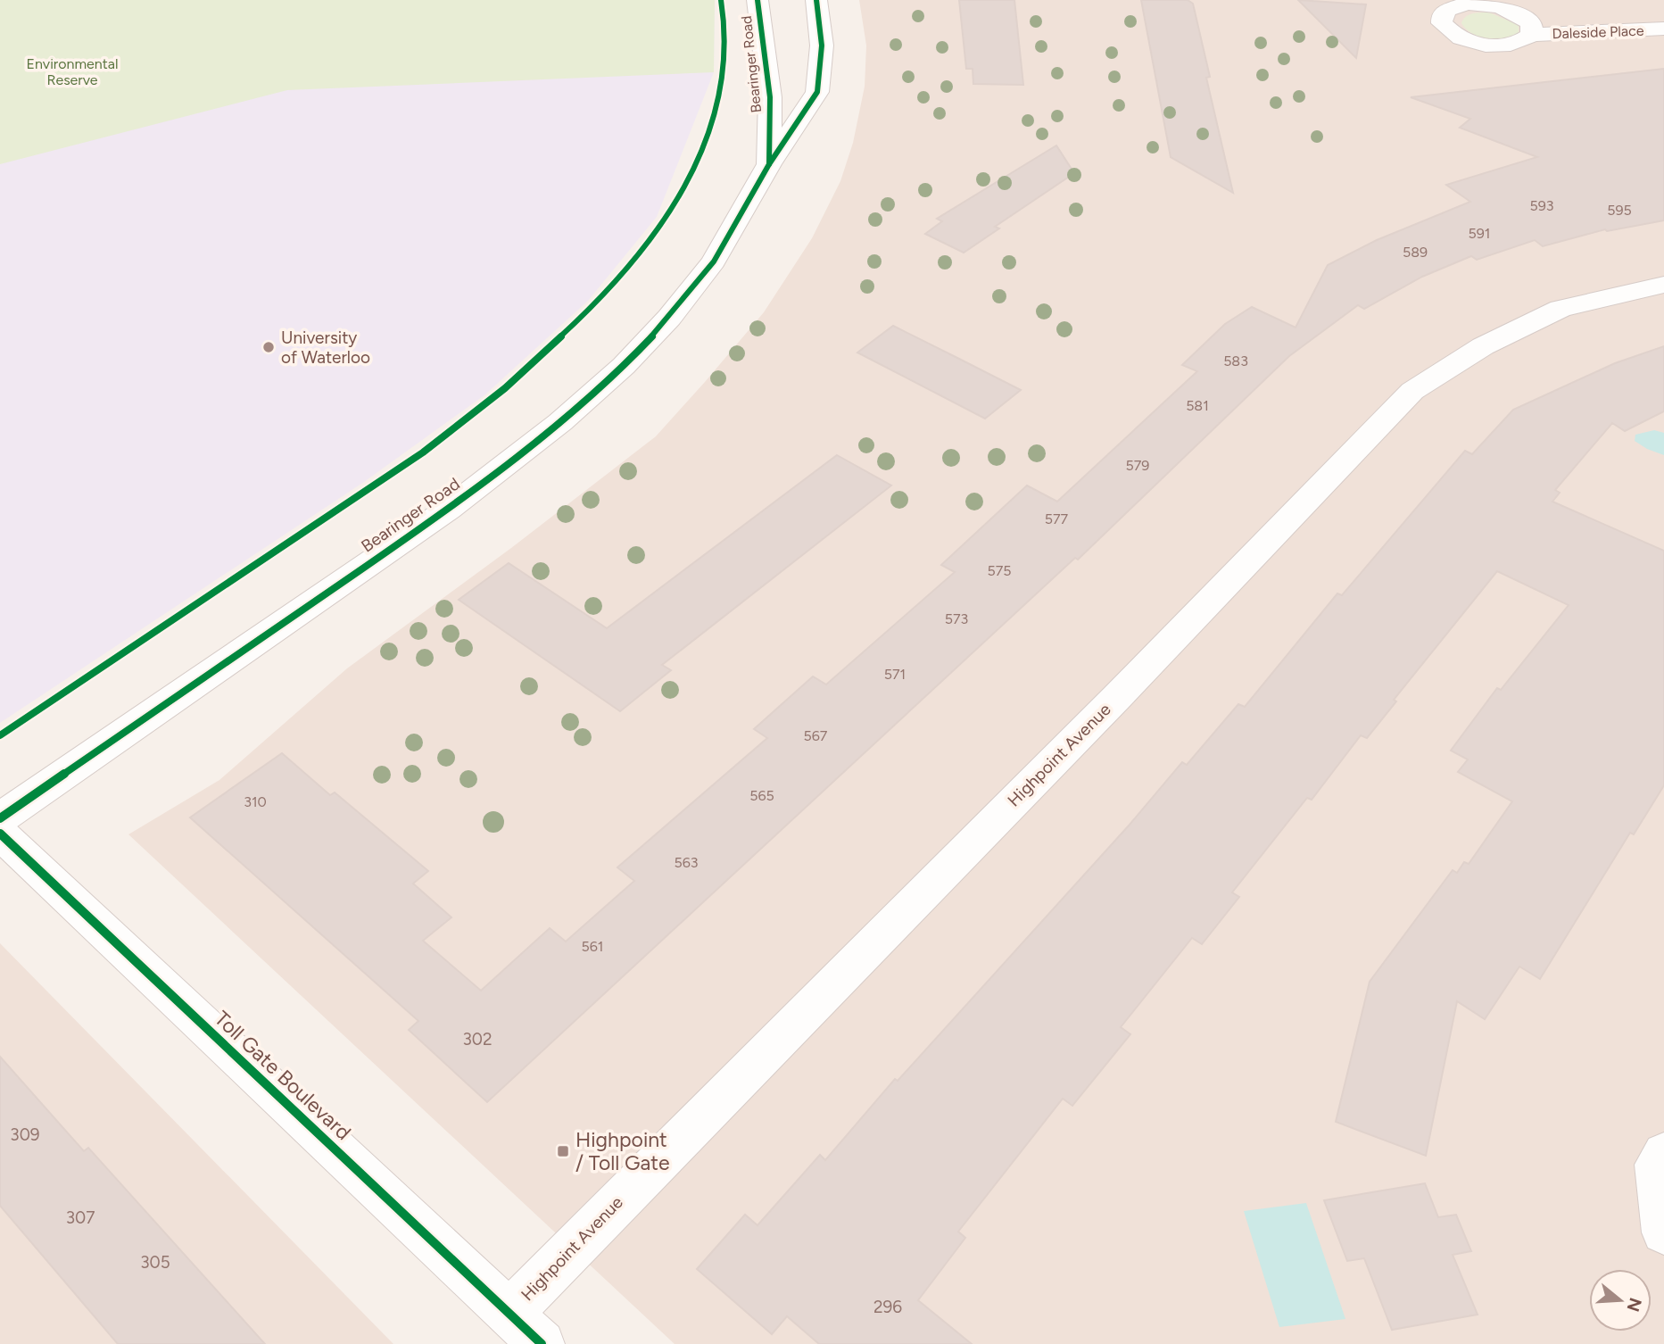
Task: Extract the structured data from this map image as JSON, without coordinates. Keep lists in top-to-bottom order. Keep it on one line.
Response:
{"streets":{"street":["Daleside Place","Bearinger Road","Highpoint Avenue","Toll Gate Boulevard"]},"crossings":[["Highpoint Avenue","Toll Gate Boulevard"]],"parks":["Environmental Reserve"],"places":{"other":["University of Waterloo"],"transit":["Highpoint / Toll Gate"]},"house_numbers":["593","595","591","589","583","581","579","577","575","573","571","567","565","310","563","561","302","309","307","305","296"],"north":"right"}
